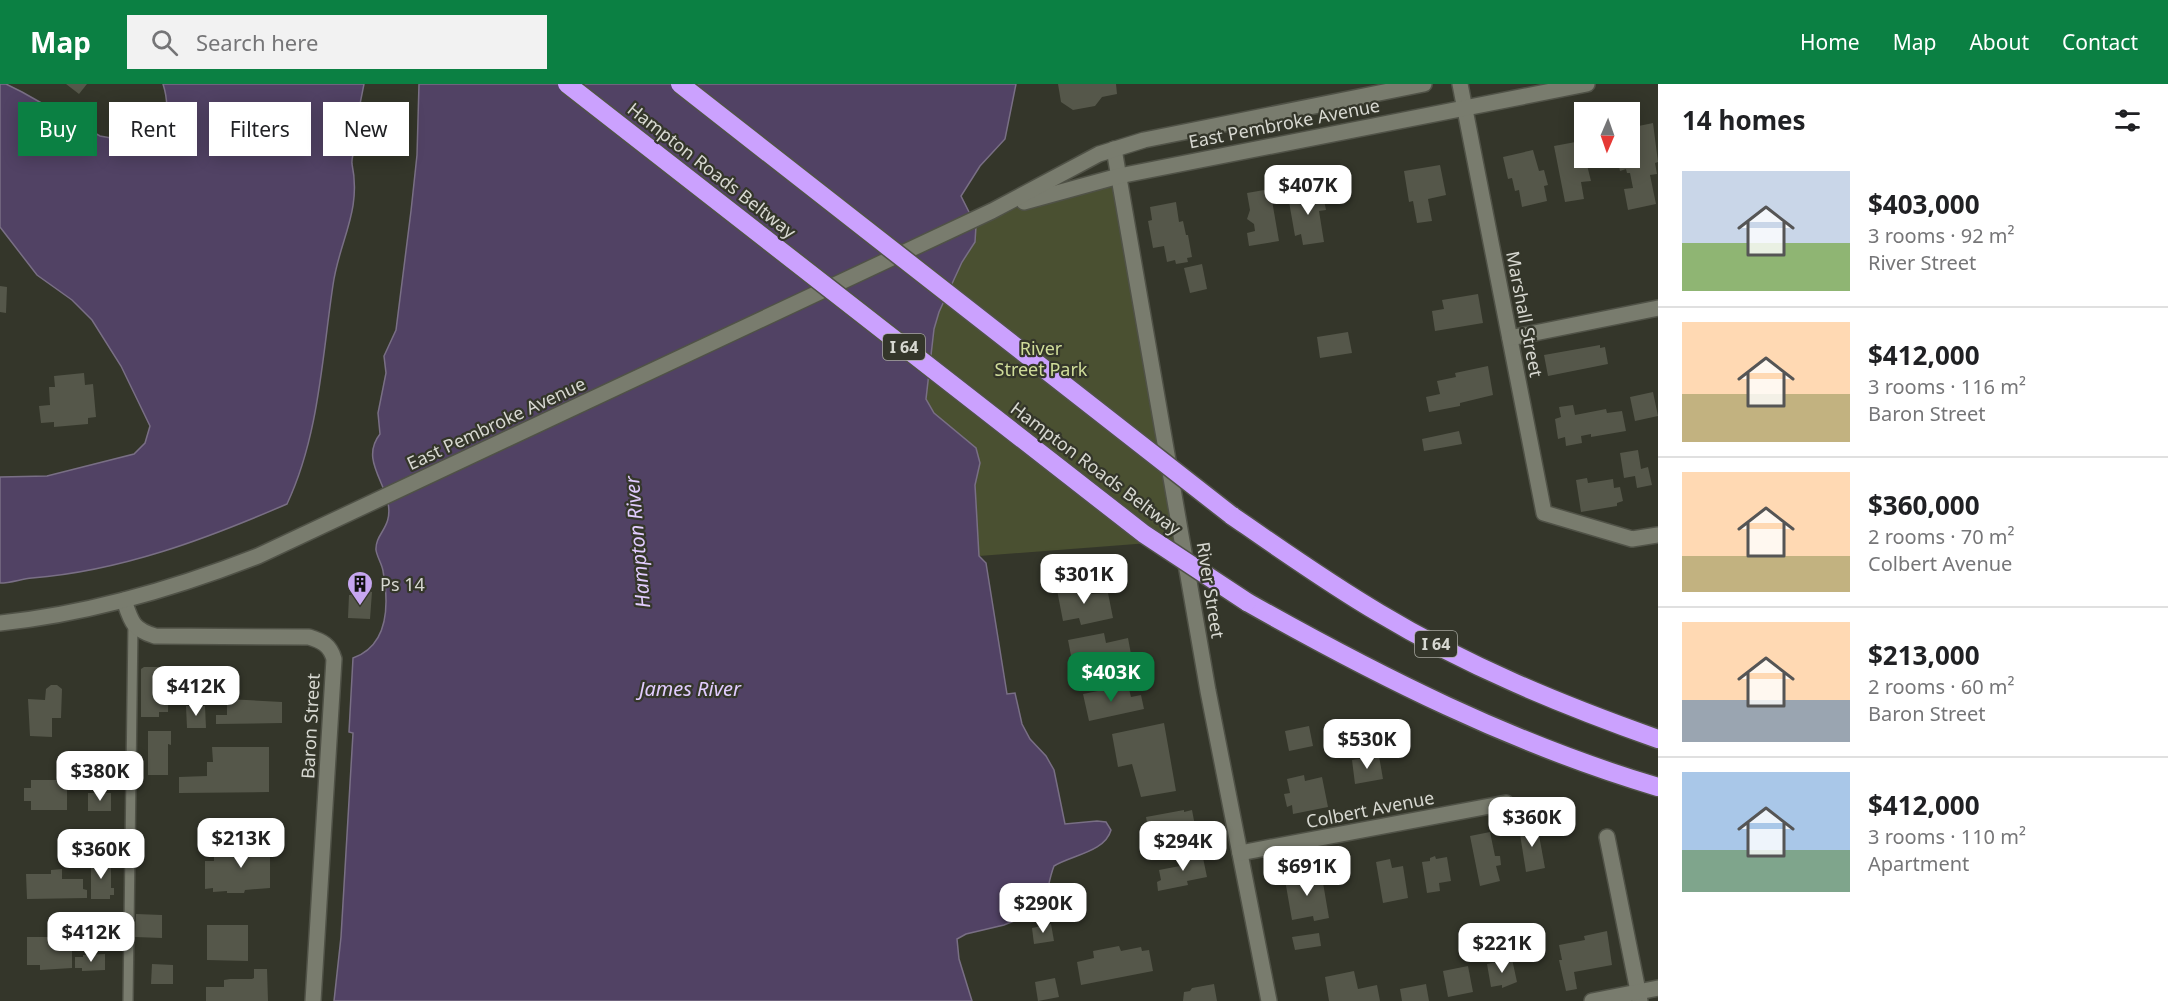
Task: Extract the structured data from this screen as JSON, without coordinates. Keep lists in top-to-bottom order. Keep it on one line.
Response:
{"streets":{"highway":["Hampton Roads Beltway","I 64"],"street":["East Pembroke Avenue","Marshall Street","River Street","Baron Street","Colbert Avenue"]},"crossings":[["East Pembroke Avenue","Marshall Street"],["East Pembroke Avenue","River Street"],["River Street","Colbert Avenue"]],"water":["Hampton River","James River"],"parks":["River Street Park"],"places":{"building":["Ps 14"]},"north":"bottom","page":{"header":"Map","search":"Search here","nav":["Home","Map","About","Contact"],"heading":"14 homes","chip":["Buy","Rent","Filters","New"],"list":[{"name":"$403,000","note":"3 rooms · 92 m² · River Street"},{"name":"$412,000","note":"3 rooms · 116 m² · Baron Street"},{"name":"$360,000","note":"2 rooms · 70 m² · Colbert Avenue"},{"name":"$213,000","note":"2 rooms · 60 m² · Baron Street"},{"name":"$412,000","note":"3 rooms · 110 m² · Apartment"}],"price":["$407K","$301K","$403K","$412K","$530K","$380K","$360K","$213K","$294K","$360K","$691K","$290K","$412K","$221K"]}}
